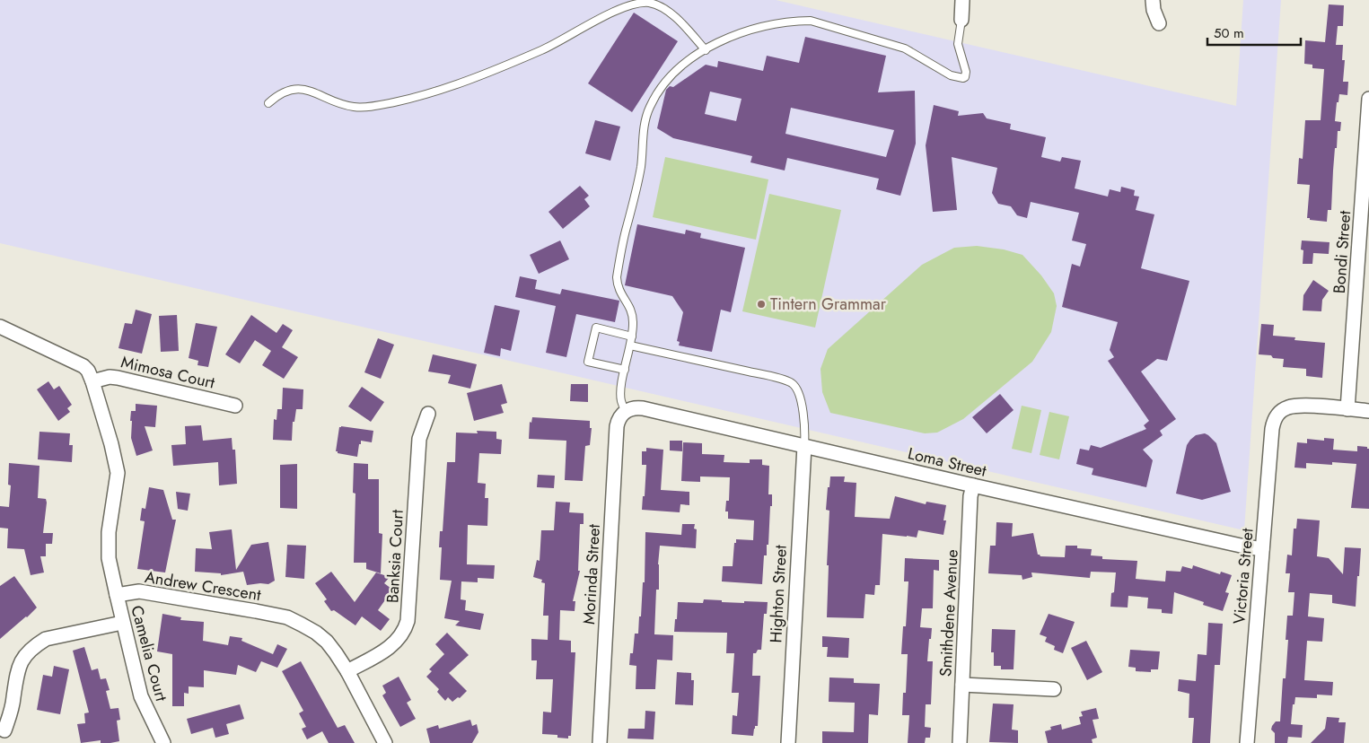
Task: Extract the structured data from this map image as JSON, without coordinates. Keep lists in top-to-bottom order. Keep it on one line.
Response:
{"streets":{"street":["Bondi Street","Mimosa Court","Loma Street","Banksia Court","Morinda Street","Victoria Street","Andrew Crescent","Highton Street","Smithdene Avenue","Camelia Court"]},"crossings":[["Bondi Street","Victoria Street"],["Loma Street","Morinda Street"],["Loma Street","Victoria Street"],["Loma Street","Highton Street"],["Loma Street","Smithdene Avenue"],["Banksia Court","Andrew Crescent"],["Andrew Crescent","Camelia Court"]],"places":["Tintern Grammar"],"scale_bar":"50 m"}
